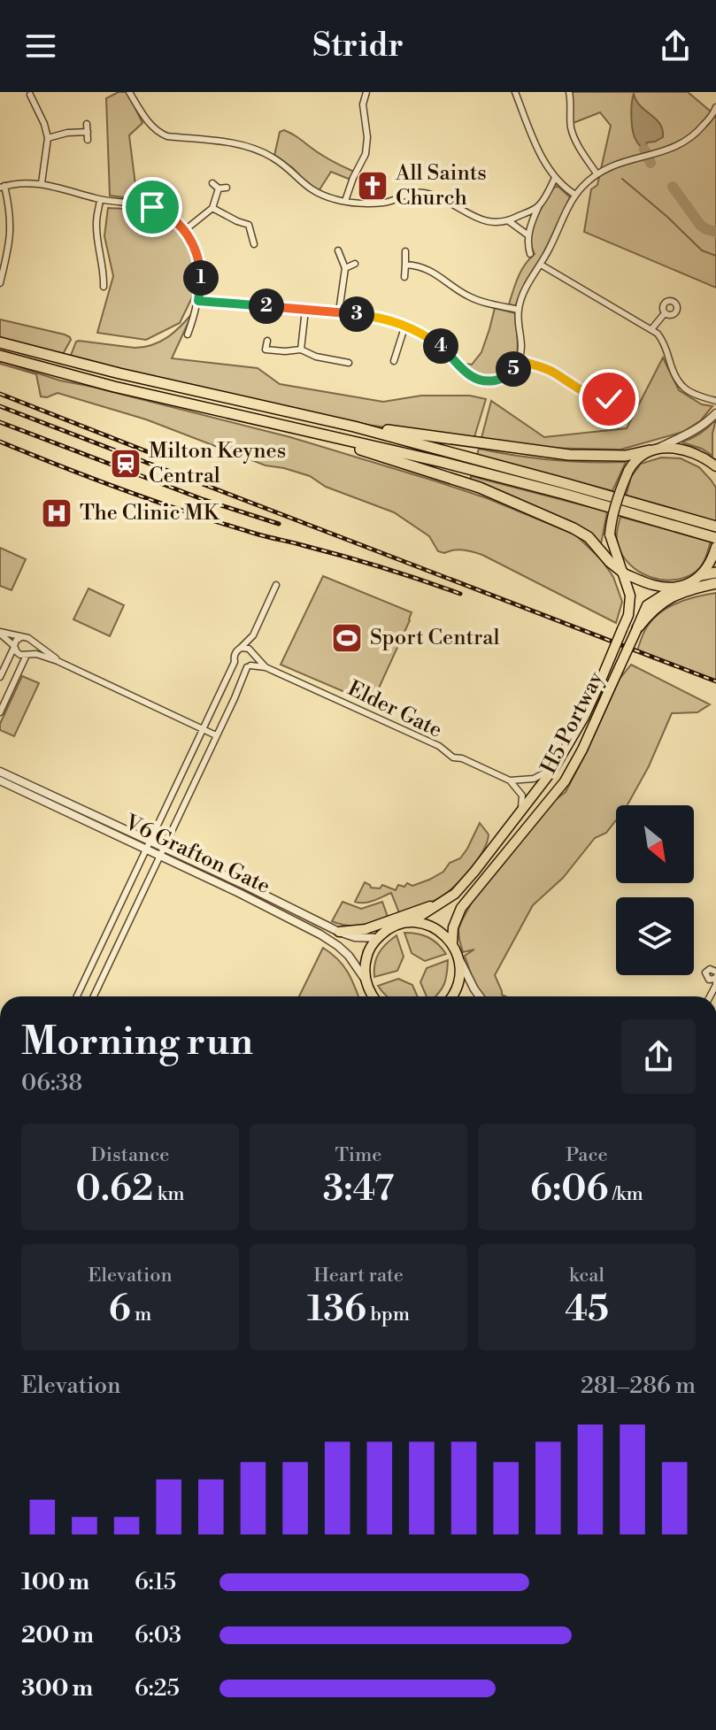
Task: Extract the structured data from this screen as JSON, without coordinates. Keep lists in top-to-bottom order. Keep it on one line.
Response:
{"streets":{"main road":["H5 Portway"],"street":["Elder Gate","V6 Grafton Gate"]},"places":{"church":["All Saints Church"],"station":["Milton Keynes Central"],"hospital":["The Clinic MK"],"sports":["Sport Central"]},"north":"bottom right","page":{"header":"Stridr","pins":["1","2","3","4","5"],"heading":["Morning run","06:38"],"stats":[["Distance","0.62 km"],["Time","3:47"],["Pace","6:06 /km"],["Elevation","6 m"],["Heart rate","136 bpm"],["kcal","45"]],"chart":["Elevation","281–286 m"],"list":[{"name":"100 m","note":"6:15"},{"name":"200 m","note":"6:03"},{"name":"300 m","note":"6:25"}]}}
